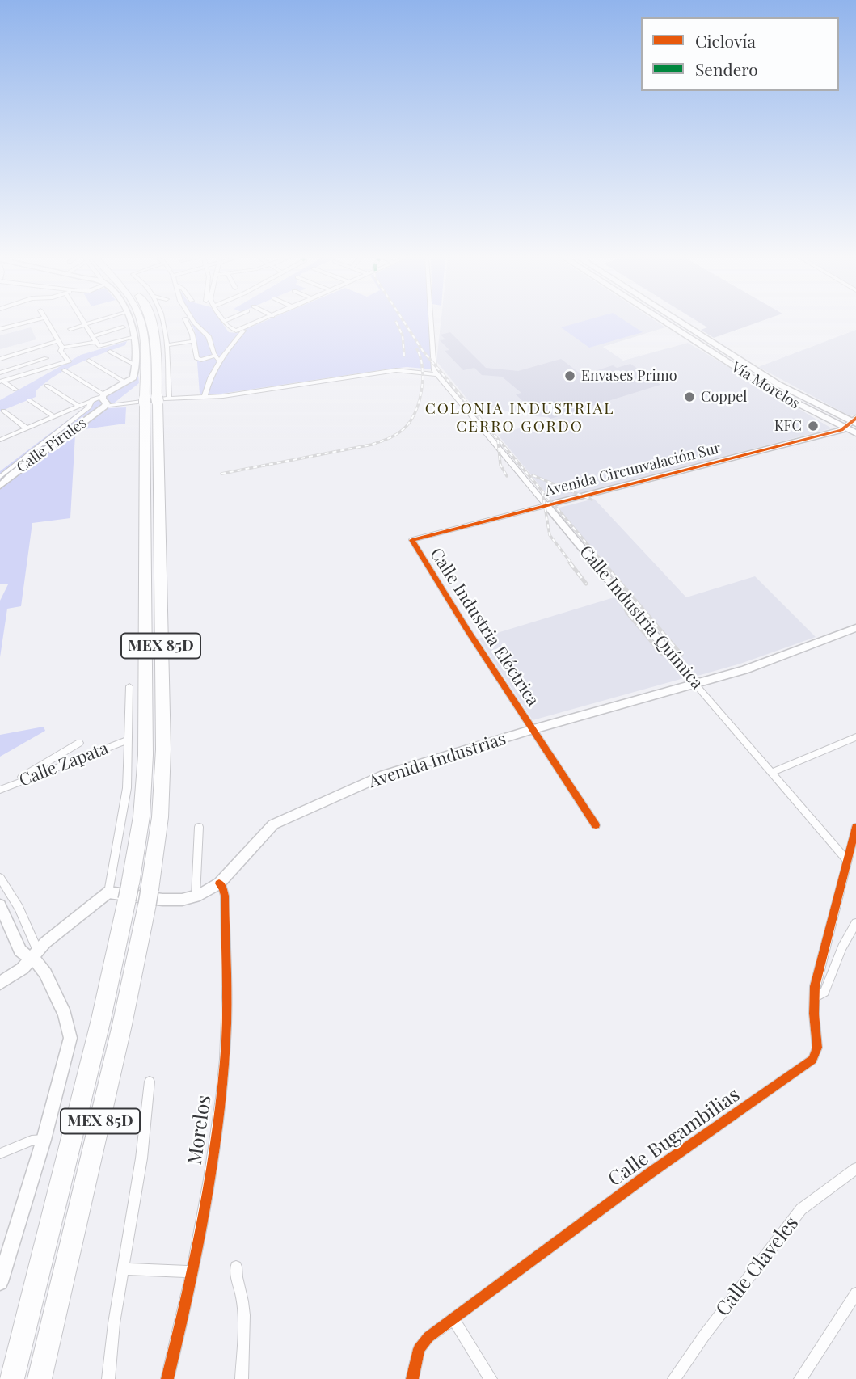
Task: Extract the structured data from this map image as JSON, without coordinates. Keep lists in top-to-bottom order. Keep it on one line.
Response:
{"streets":{"highway":["MEX 85D"],"main road":["Vía Morelos"],"street":["Calle Pirules","Avenida Circunvalación Sur","Calle Industria Química","Calle Industria Eléctrica","Avenida Industrias","Calle Zapata","Morelos","Calle Bugambilias","Calle Claveles"]},"crossings":[["Vía Morelos","Avenida Circunvalación Sur"],["Avenida Circunvalación Sur","Calle Industria Química"],["Avenida Circunvalación Sur","Calle Industria Eléctrica"],["Calle Industria Química","Avenida Industrias"],["Calle Industria Química","Calle Bugambilias"],["Calle Industria Eléctrica","Avenida Industrias"],["Avenida Industrias","Morelos"]],"districts":["COLONIA INDUSTRIAL CERRO GORDO"],"places":["Envases Primo","Coppel","KFC"],"legend":["Ciclovía","Sendero"]}
